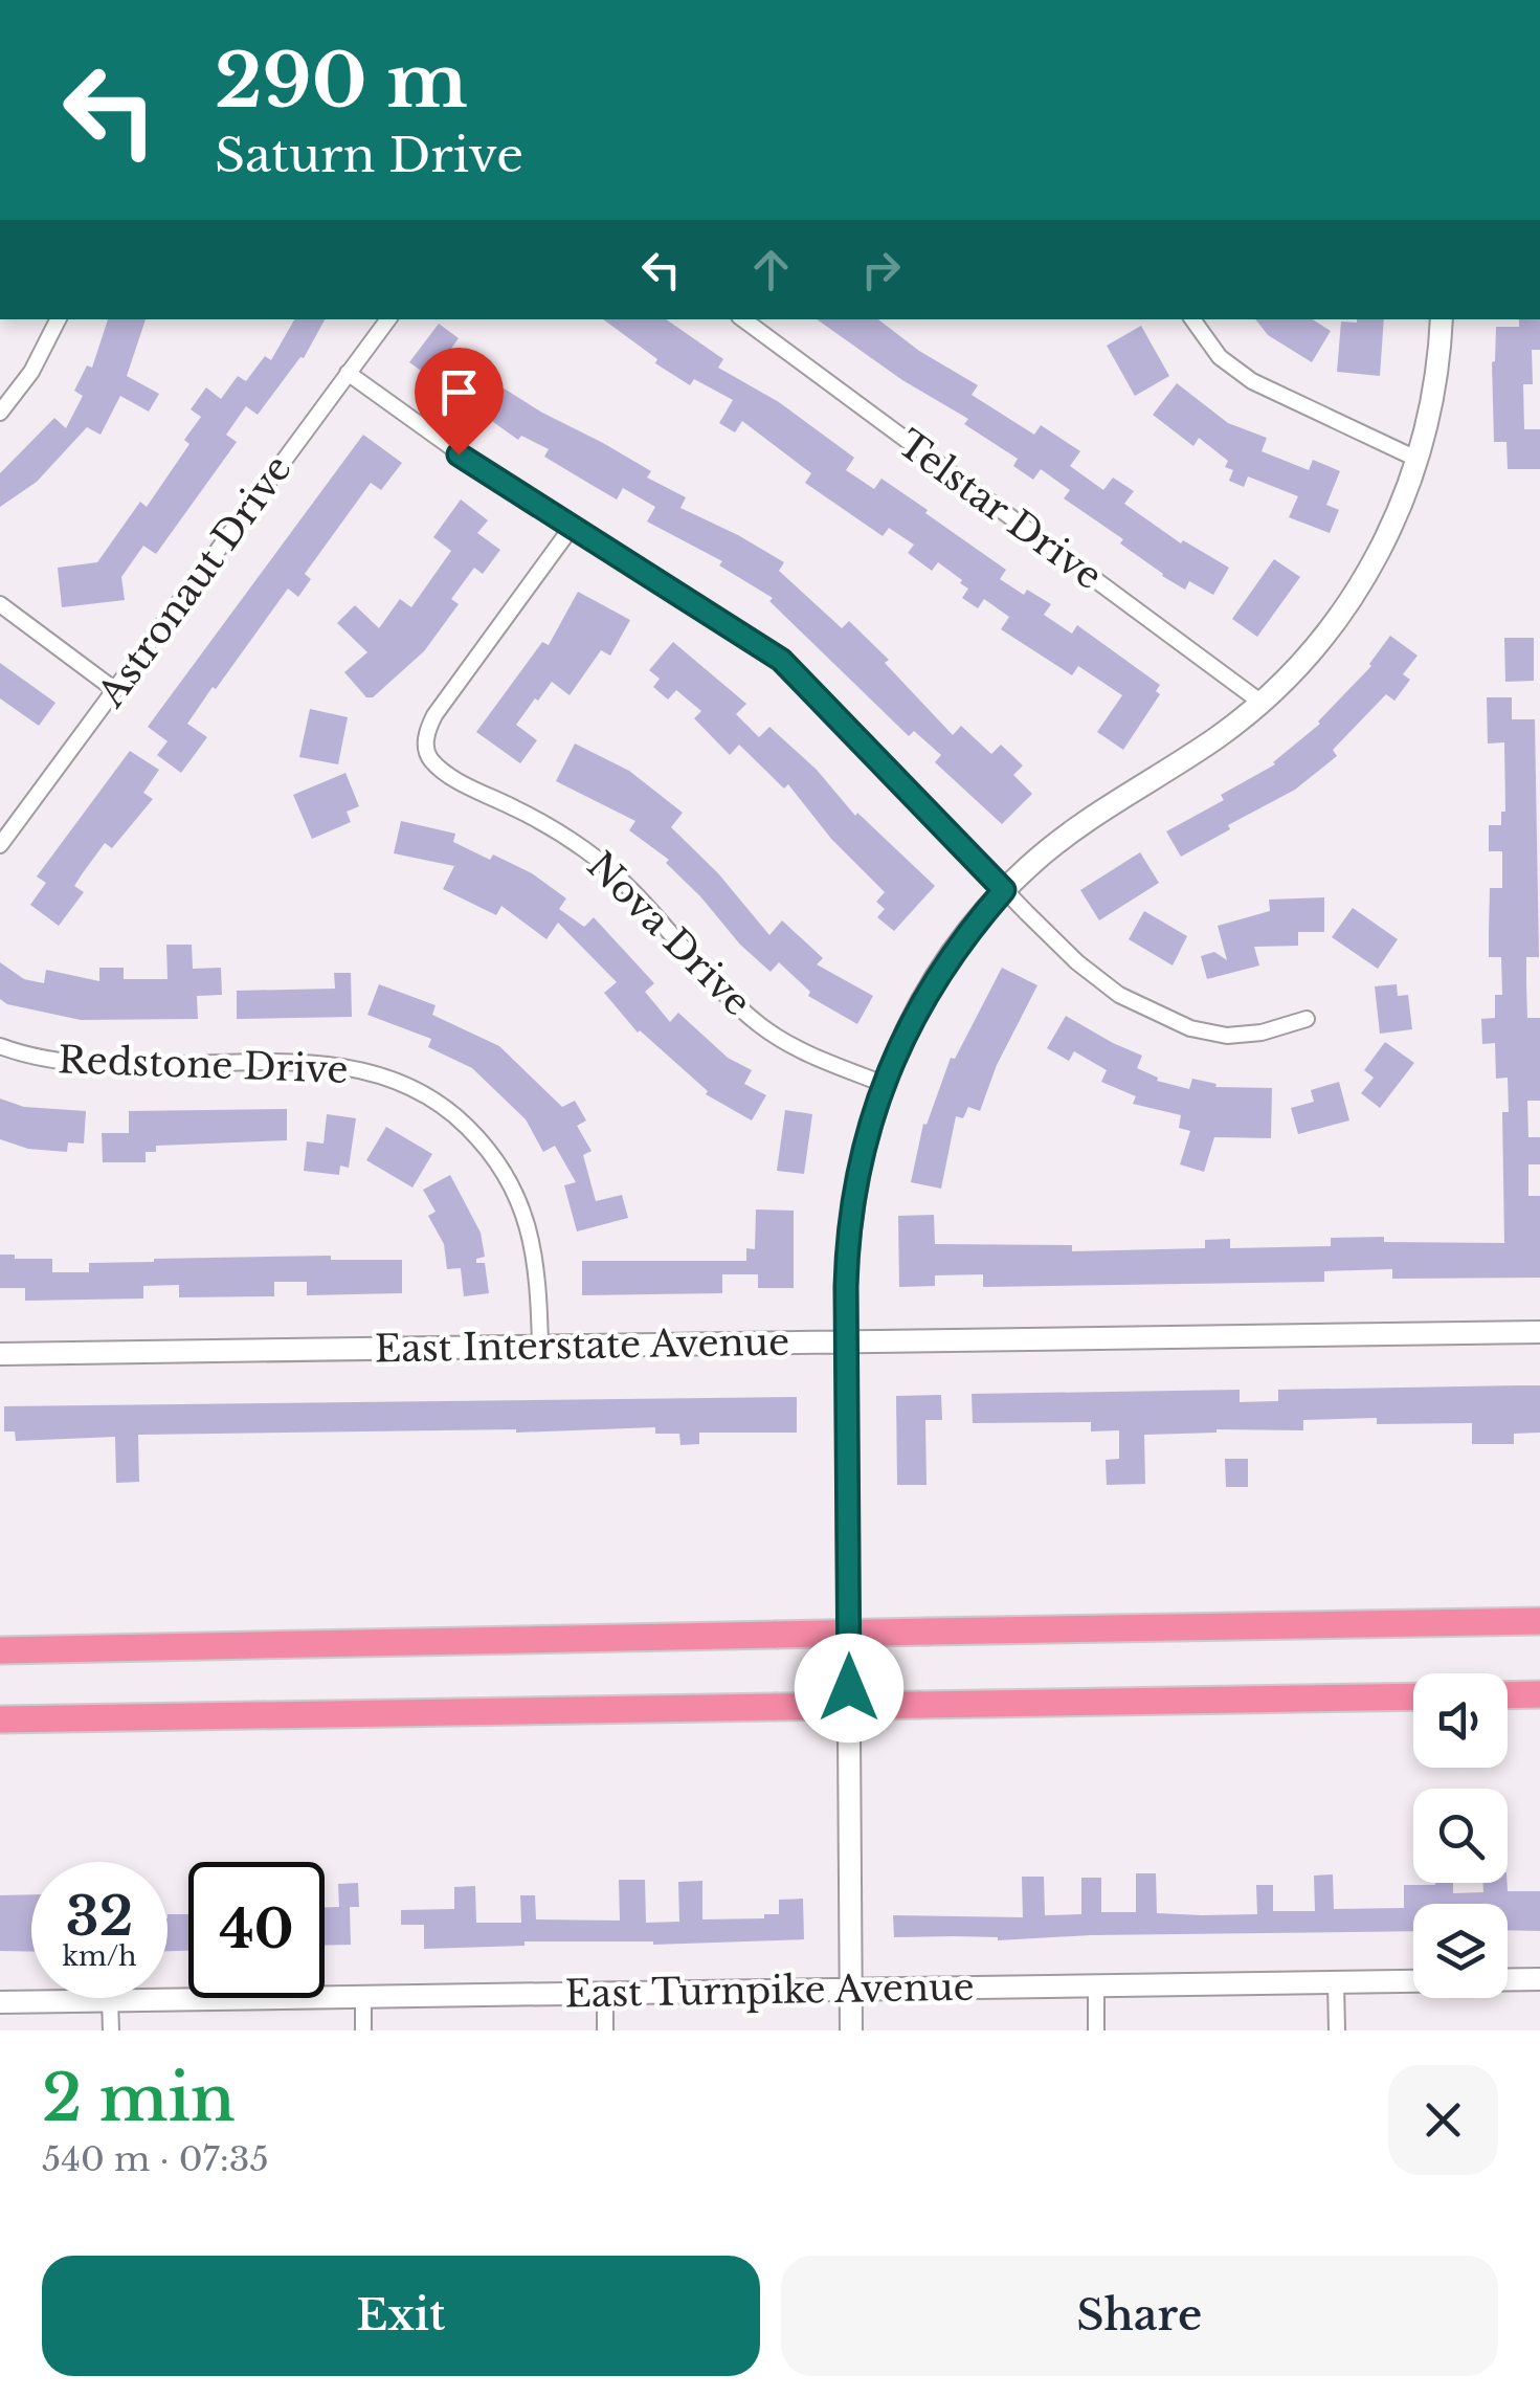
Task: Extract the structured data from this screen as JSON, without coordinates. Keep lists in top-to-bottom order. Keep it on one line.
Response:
{"streets":{"street":["Telstar Drive","Astronaut Drive","Nova Drive","Redstone Drive","East Interstate Avenue","East Turnpike Avenue"]},"crossings":[["Redstone Drive","East Interstate Avenue"]],"page":{"turn":["290 m","Saturn Drive"],"speed":"32 km/h","limit":"40","heading":["2 min","540 m · 07:35"],"buttons":["Exit","Share"]}}
